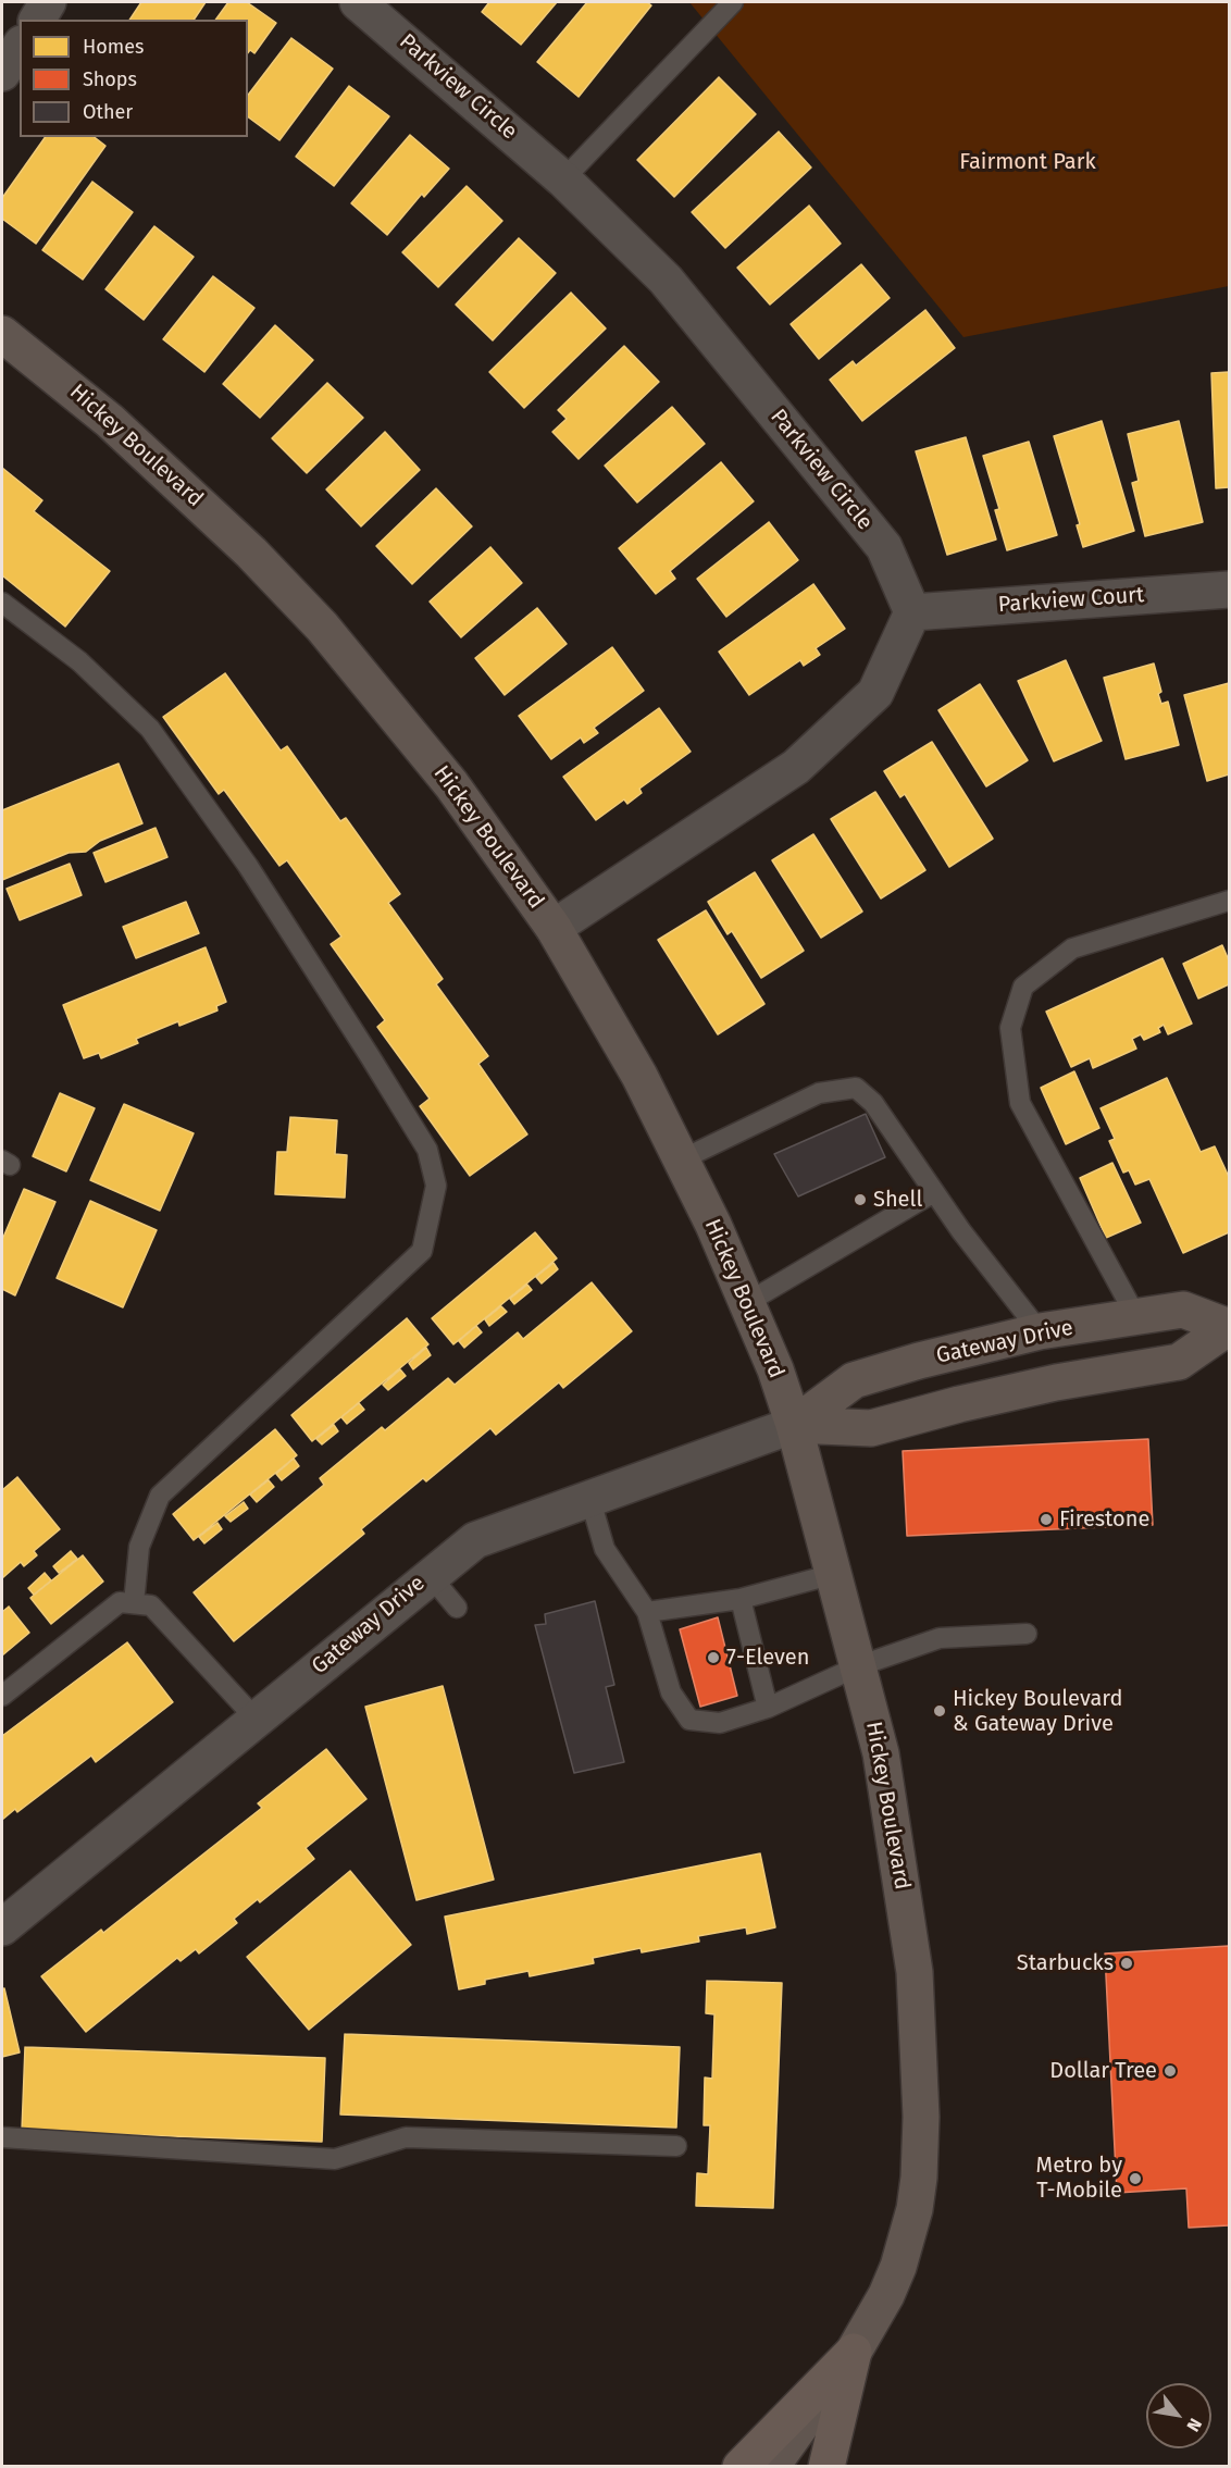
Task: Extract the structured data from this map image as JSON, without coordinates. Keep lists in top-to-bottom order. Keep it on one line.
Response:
{"streets":{"main road":["Hickey Boulevard","Gateway Drive"],"street":["Parkview Circle","Parkview Court"]},"crossings":[["Parkview Circle","Parkview Court"],["Hickey Boulevard","Gateway Drive"]],"parks":["Fairmont Park"],"places":["Shell","Firestone","7-Eleven","Hickey Boulevard & Gateway Drive","Starbucks","Dollar Tree","Metro by T-Mobile"],"legend":["Homes","Shops","Other"],"north":"bottom right"}
